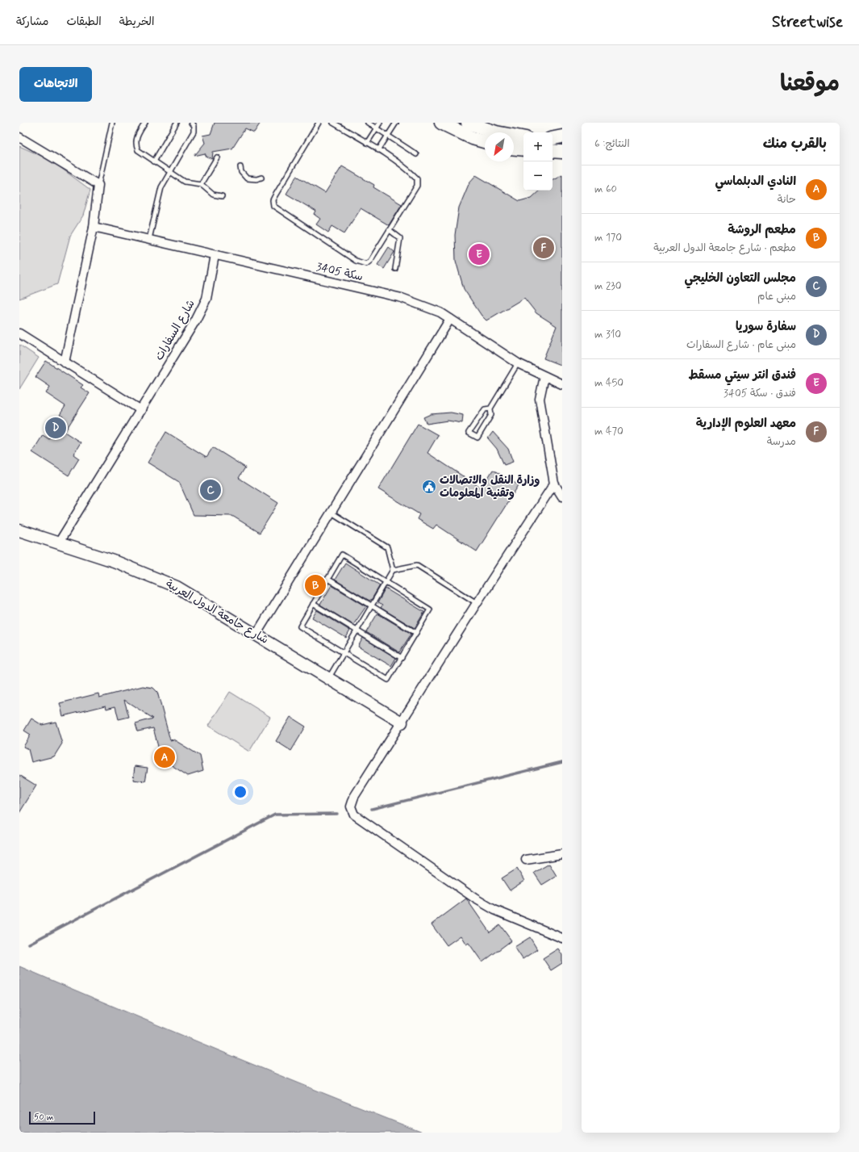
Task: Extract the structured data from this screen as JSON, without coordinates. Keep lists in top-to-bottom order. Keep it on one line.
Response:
{"streets":{"street":["سكة 3405","شارع السفارات","شارع جامعة الدول العربية"]},"crossings":[["سكة 3405","شارع السفارات"],["شارع السفارات","شارع جامعة الدول العربية"]],"places":{"public building":["وزارة النقل والاتصالات وتقنية المعلومات"]},"scale_bar":"50 m","north":"bottom left","page":{"header":"Streetwise","nav":["الخريطة","الطبقات","مشاركة"],"title":"موقعنا","buttons":"الاتجاهات","heading":["بالقرب منك","النتائج: 6"],"map_buttons":["+","−"],"list":[{"mark":"A","name":"النادي الدبلماسي","note":"حانة","value":"60 m"},{"mark":"B","name":"مطعم الروشة","note":"مطعم · شارع جامعة الدول العربية","value":"170 m"},{"mark":"C","name":"مجلس التعاون الخليجي","note":"مبنى عام","value":"230 m"},{"mark":"D","name":"سفارة سوريا","note":"مبنى عام · شارع السفارات","value":"310 m"},{"mark":"E","name":"فندق انتر سيتي مسقط","note":"فندق · سكة 3405","value":"450 m"},{"mark":"F","name":"معهد العلوم الإدارية","note":"مدرسة","value":"470 m"}],"pins":["F","E","D","C","B","A"],"scale":"50 m"}}
